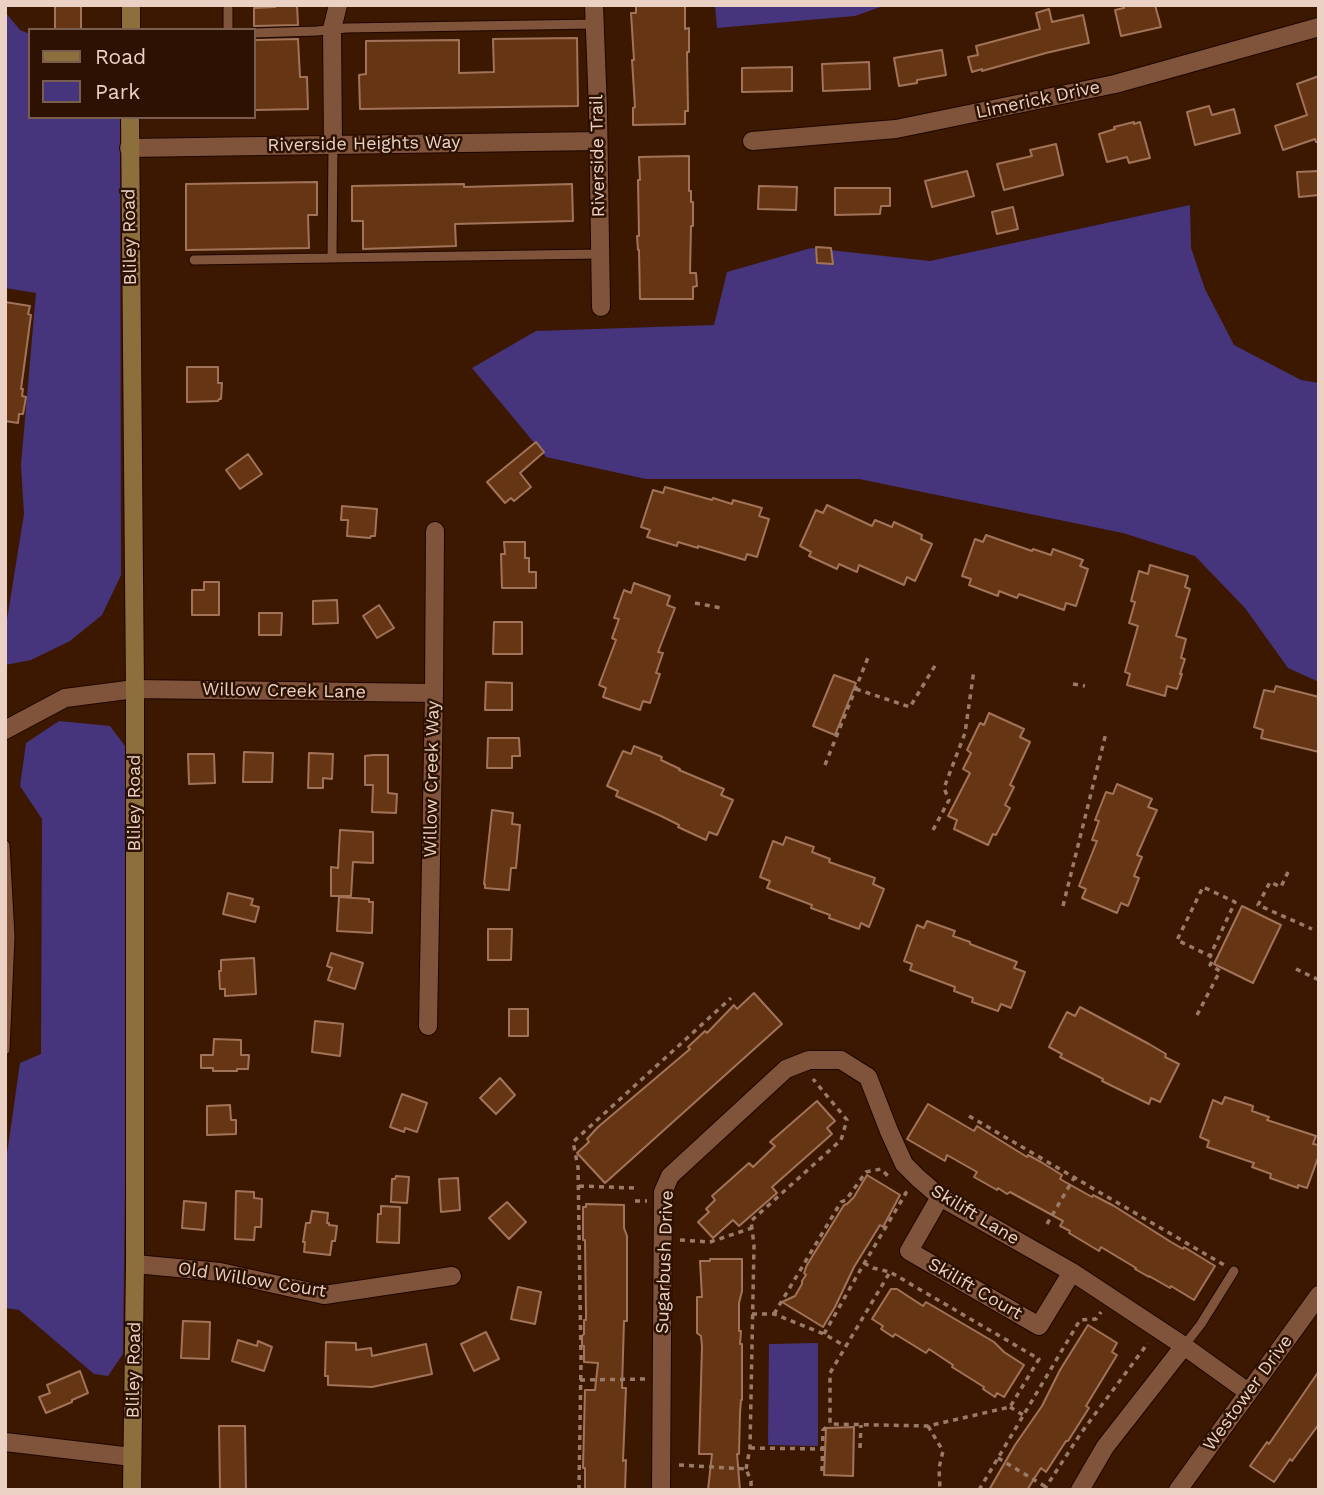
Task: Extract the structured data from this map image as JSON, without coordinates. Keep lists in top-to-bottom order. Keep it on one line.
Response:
{"streets":{"street":["Limerick Drive","Riverside Heights Way","Riverside Trail","Bliley Road","Willow Creek Lane","Willow Creek Way","Skilift Lane","Sugarbush Drive","Old Willow Court","Skilift Court","Westower Drive"]},"crossings":[["Riverside Heights Way","Riverside Trail"],["Riverside Heights Way","Bliley Road"],["Bliley Road","Willow Creek Lane"],["Bliley Road","Old Willow Court"],["Willow Creek Lane","Willow Creek Way"],["Skilift Lane","Sugarbush Drive"],["Skilift Lane","Skilift Court"],["Skilift Lane","Westower Drive"]],"legend":["Road","Park"]}
